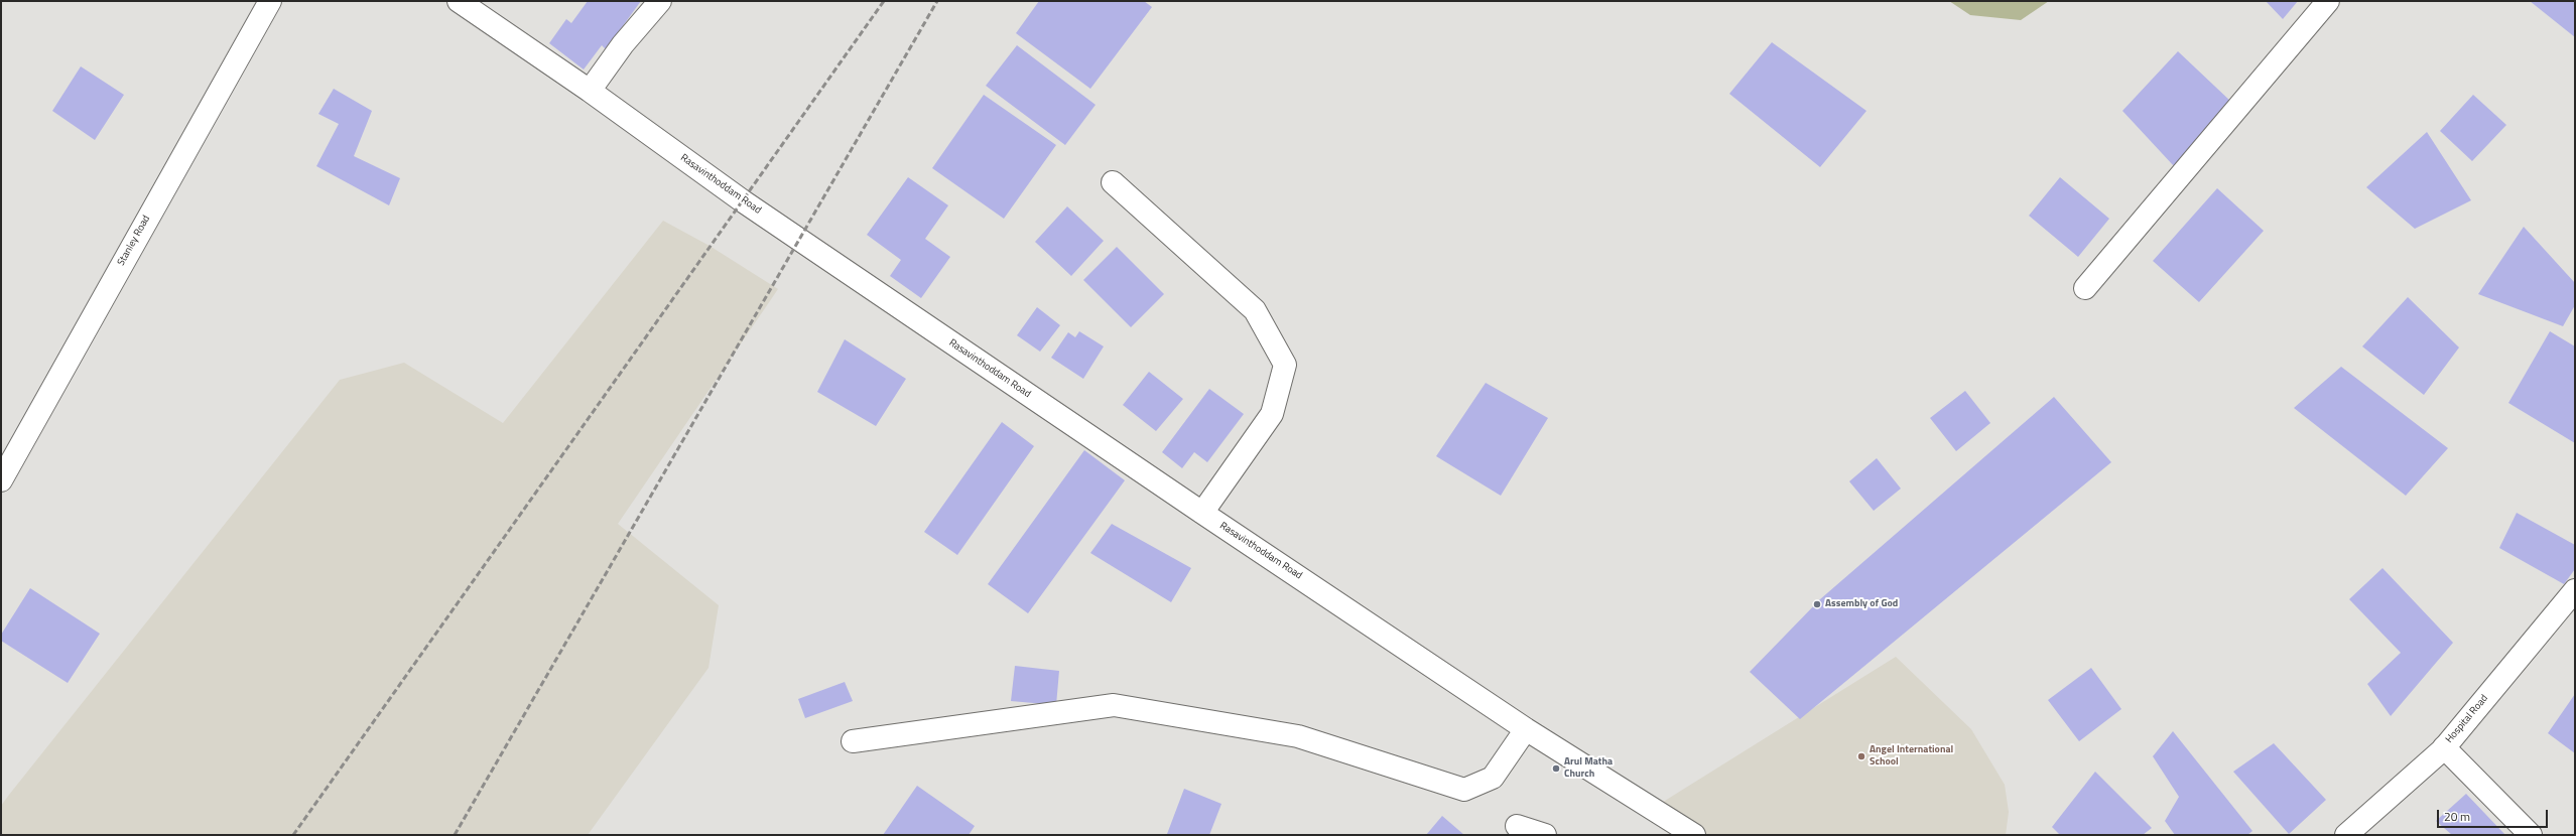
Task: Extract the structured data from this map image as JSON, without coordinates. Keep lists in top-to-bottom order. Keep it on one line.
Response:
{"streets":{"street":["Rasavinthoddam Road","Stanley Road","Hospital Road"]},"places":["Assembly of God","Angel International School","Arul Matha Church"],"scale_bar":"20 m"}
